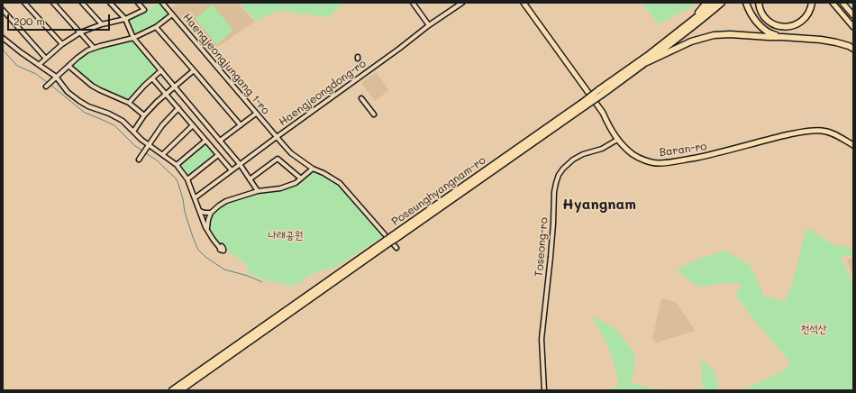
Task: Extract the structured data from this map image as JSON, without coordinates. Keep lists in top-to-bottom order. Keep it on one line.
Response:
{"streets":{"highway":["Poseunghyangnam-ro"],"main road":["Baran-ro"],"street":["Haengjeongjungang 1-ro","Haengjeongdong-ro","Toseong-ro"]},"crossings":[["Haengjeongjungang 1-ro","Haengjeongdong-ro"],["Baran-ro","Toseong-ro"]],"districts":["Hyangnam"],"parks":["나래공원","천석산"],"scale_bar":"200 m"}
